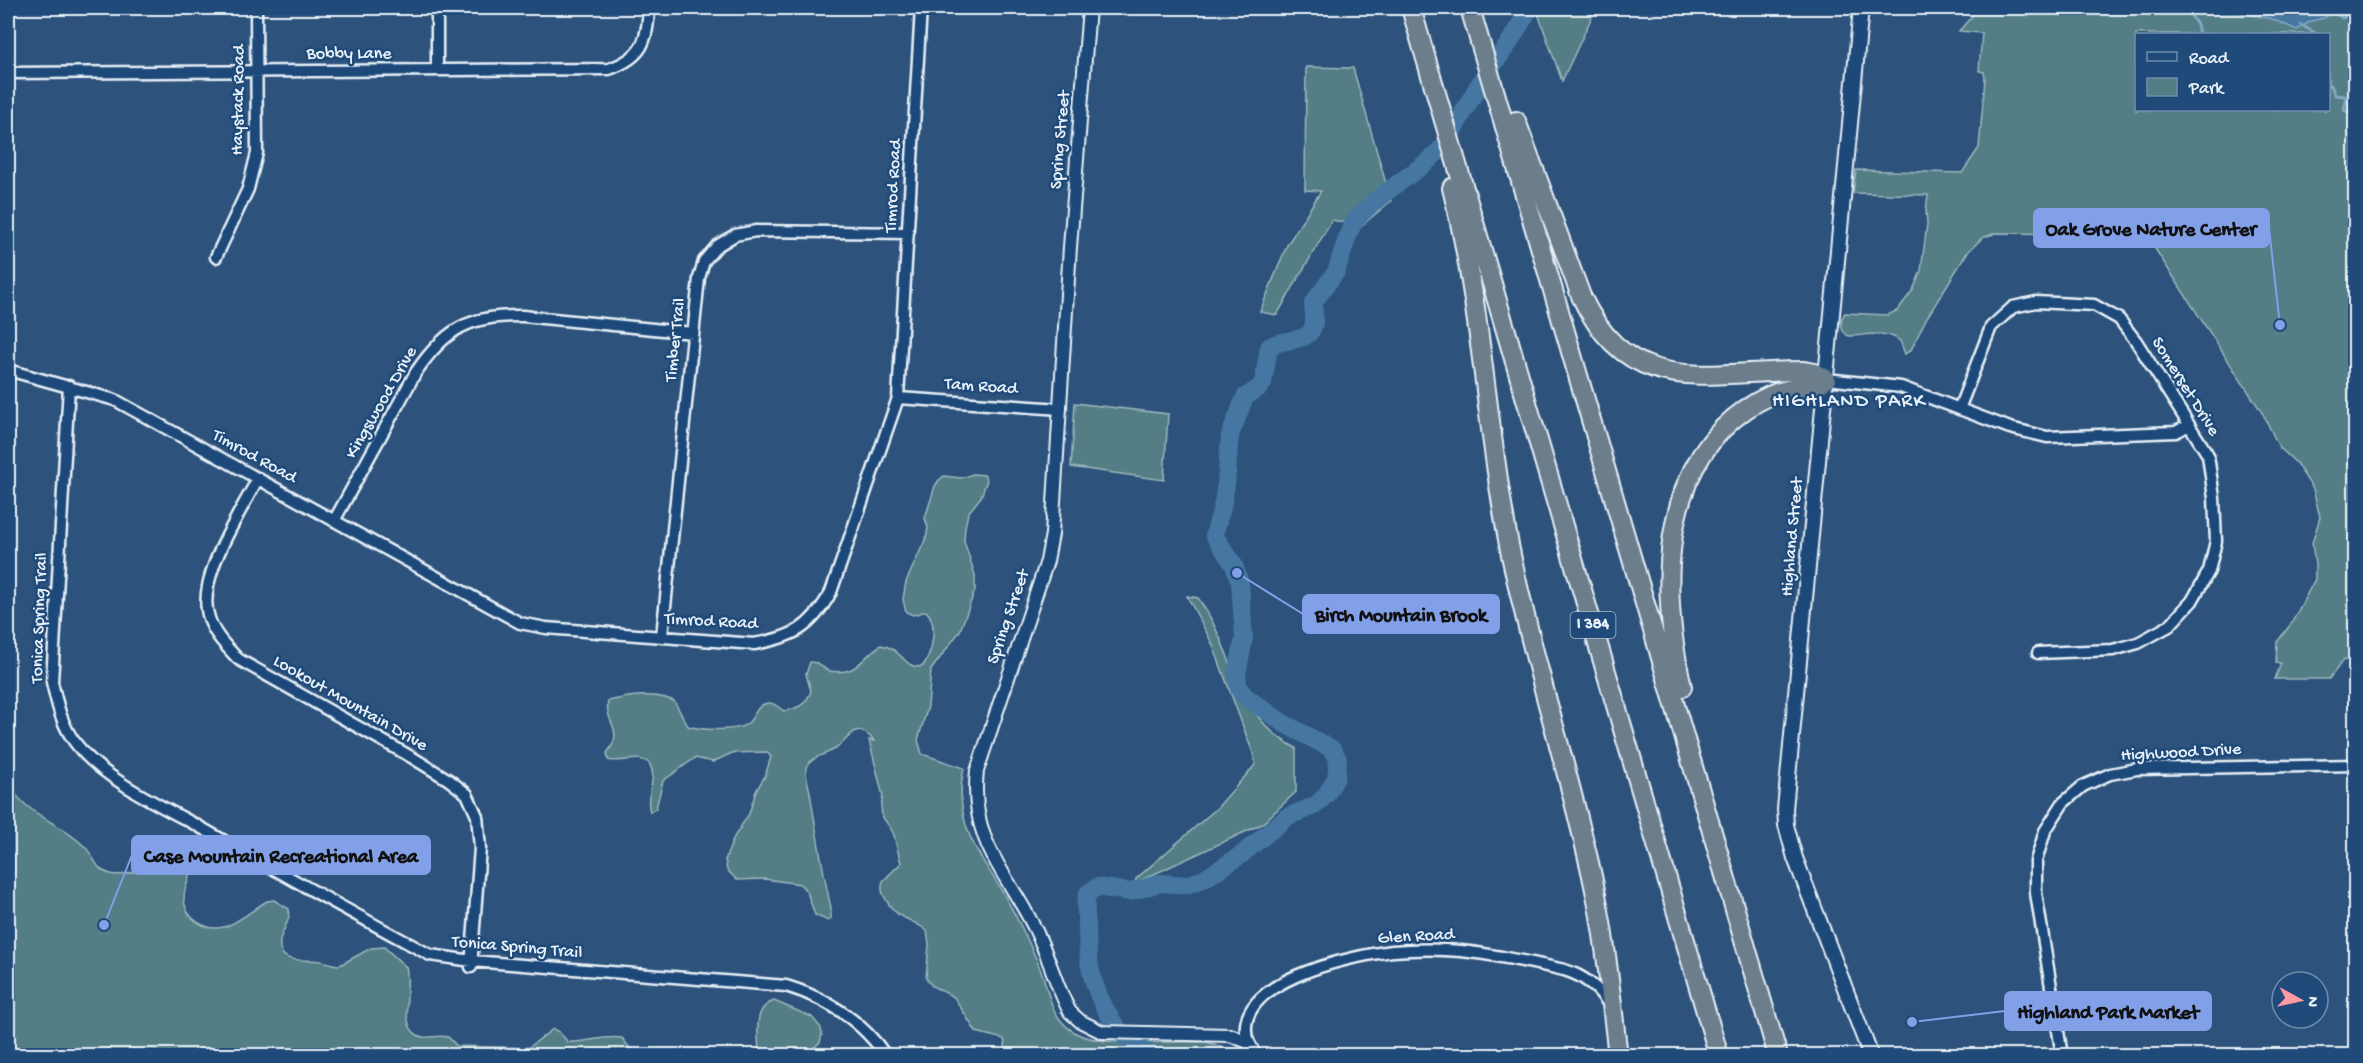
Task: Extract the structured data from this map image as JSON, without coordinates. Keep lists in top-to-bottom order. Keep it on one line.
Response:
{"streets":{"highway":["I 384"],"main road":["Highland Street"],"street":["Bobby Lane","Haystack Road","Spring Street","Timrod Road","Timber Trail","Tam Road","Somerset Drive","Kingswood Drive","Tonica Spring Trail","Lookout Mountain Drive","Highwood Drive","Glen Road"]},"crossings":[["Bobby Lane","Haystack Road"],["Spring Street","Tam Road"],["Spring Street","Glen Road"],["Timrod Road","Timber Trail"],["Timrod Road","Tam Road"],["Timrod Road","Kingswood Drive"],["Timrod Road","Tonica Spring Trail"],["Timrod Road","Lookout Mountain Drive"],["Timber Trail","Kingswood Drive"],["Tonica Spring Trail","Lookout Mountain Drive"]],"districts":["HIGHLAND PARK"],"places":["Oak Grove Nature Center","Birch Mountain Brook","Case Mountain Recreational Area","Highland Park Market"],"legend":["Road","Park"],"north":"right"}
